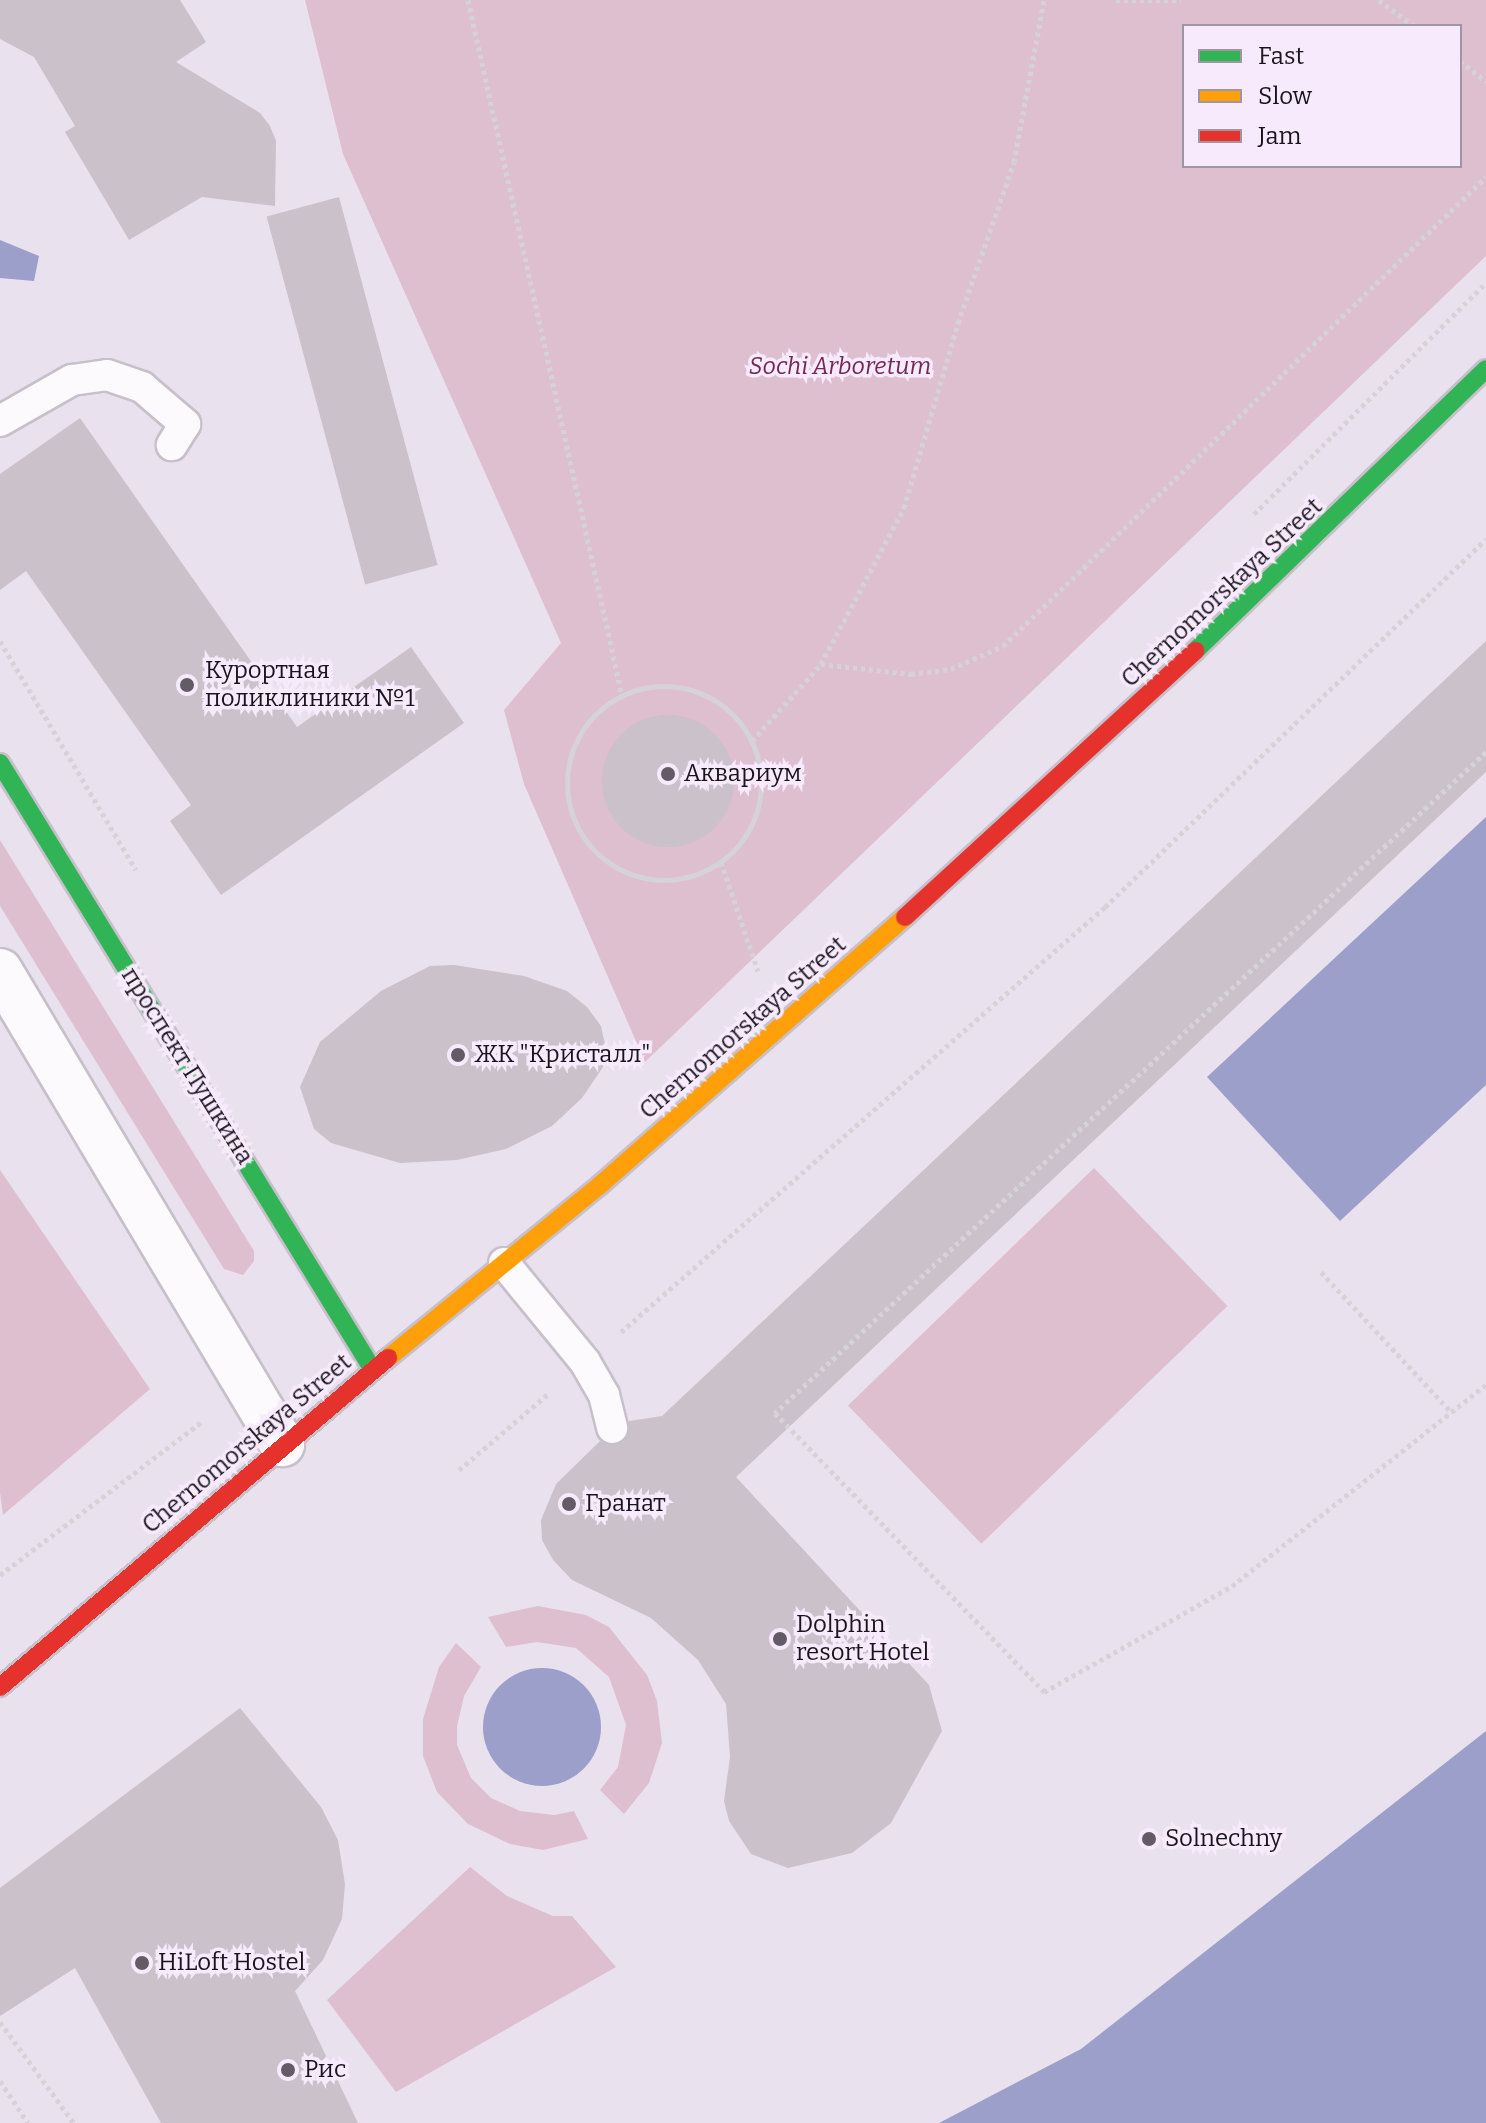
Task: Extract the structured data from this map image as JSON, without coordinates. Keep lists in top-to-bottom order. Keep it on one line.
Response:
{"streets":{"main road":["Chernomorskaya Street","проспект Пушкина"]},"crossings":[["Chernomorskaya Street","проспект Пушкина"]],"parks":["Sochi Arboretum"],"places":["Курортная поликлиники №1","Аквариум","ЖК \"Кристалл\"","Гранат","Dolphin resort Hotel","Solnechny","HiLoft Hostel","Рис"],"legend":["Fast","Slow","Jam"]}
